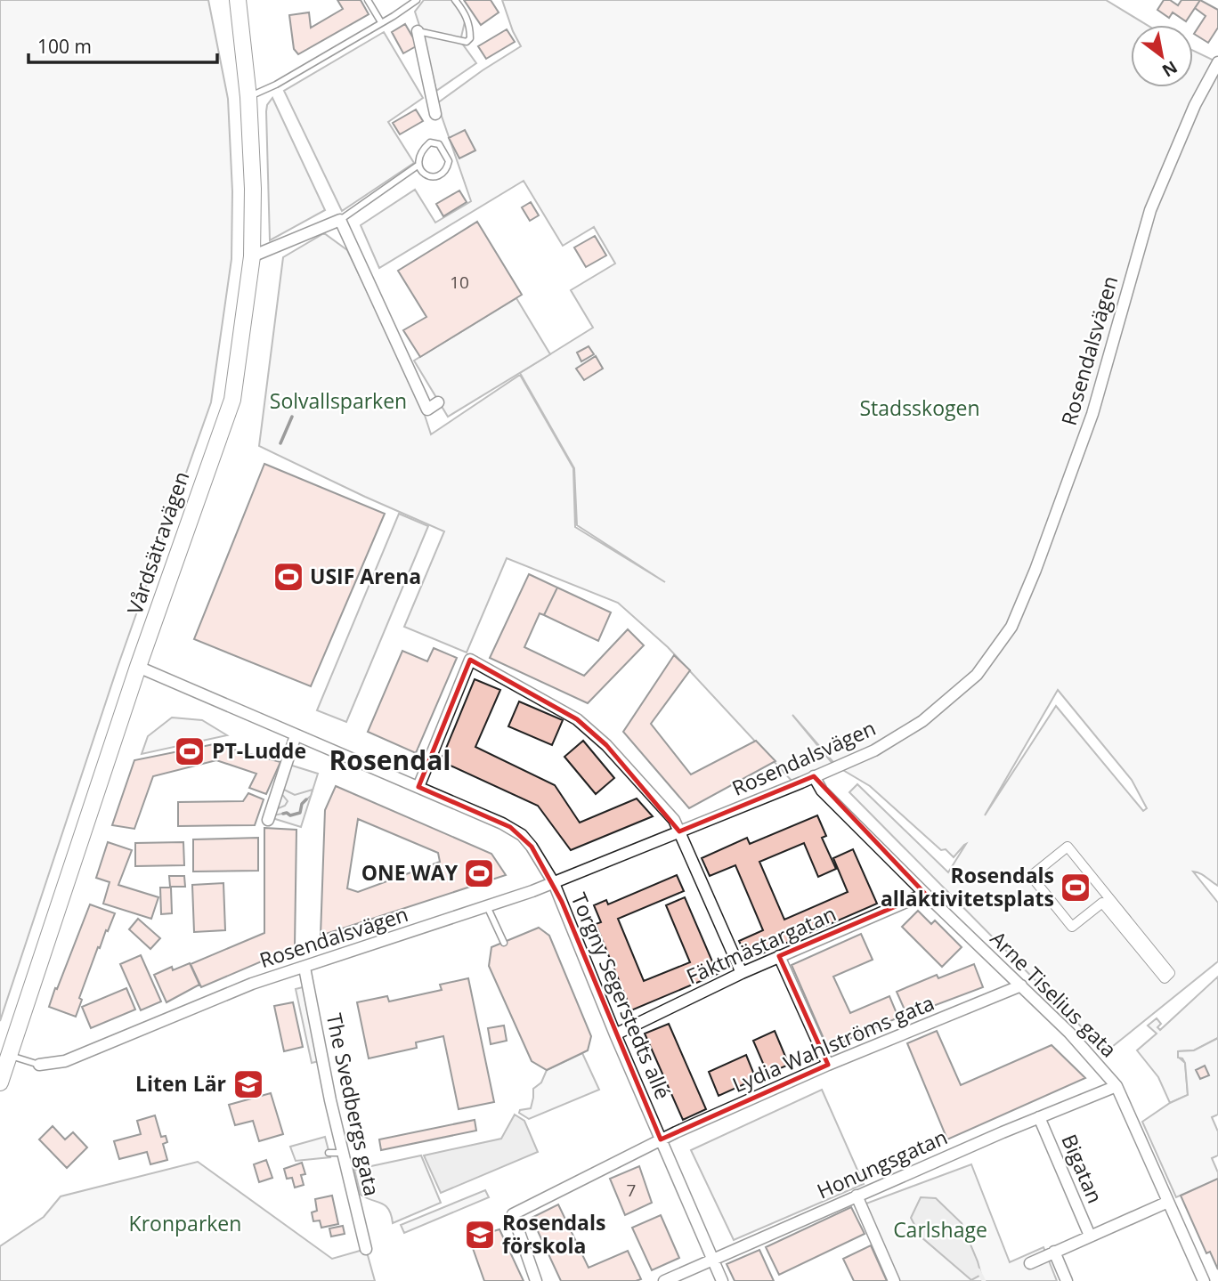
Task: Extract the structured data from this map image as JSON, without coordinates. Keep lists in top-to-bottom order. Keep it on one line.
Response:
{"streets":{"main road":["Vårdsätravägen"],"street":["Rosendalsvägen","Fäktmästargatan","Arne Tiselius gata","Torgny Segerstedts allé","Lydia Wahlströms gata","The Svedbergs gata","Honungsgatan","Bigatan"]},"crossings":[["Rosendalsvägen","Vårdsätravägen"],["Rosendalsvägen","Arne Tiselius gata"],["Rosendalsvägen","Torgny Segerstedts allé"],["Rosendalsvägen","The Svedbergs gata"],["Vårdsätravägen","Torgny Segerstedts allé"],["Fäktmästargatan","Arne Tiselius gata"],["Fäktmästargatan","Torgny Segerstedts allé"],["Arne Tiselius gata","Lydia Wahlströms gata"],["Arne Tiselius gata","Honungsgatan"],["Torgny Segerstedts allé","Lydia Wahlströms gata"],["Torgny Segerstedts allé","Honungsgatan"],["Honungsgatan","Bigatan"]],"districts":["Rosendal"],"parks":["Solvallsparken","Stadsskogen","Kronparken","Carlshage"],"places":{"sports":["USIF Arena","PT-Ludde","ONE WAY","Rosendals allaktivitetsplats"],"school or university":["Liten Lär","Rosendals förskola"]},"house_numbers":["10","7"],"scale_bar":"100 m","north":"bottom right"}
